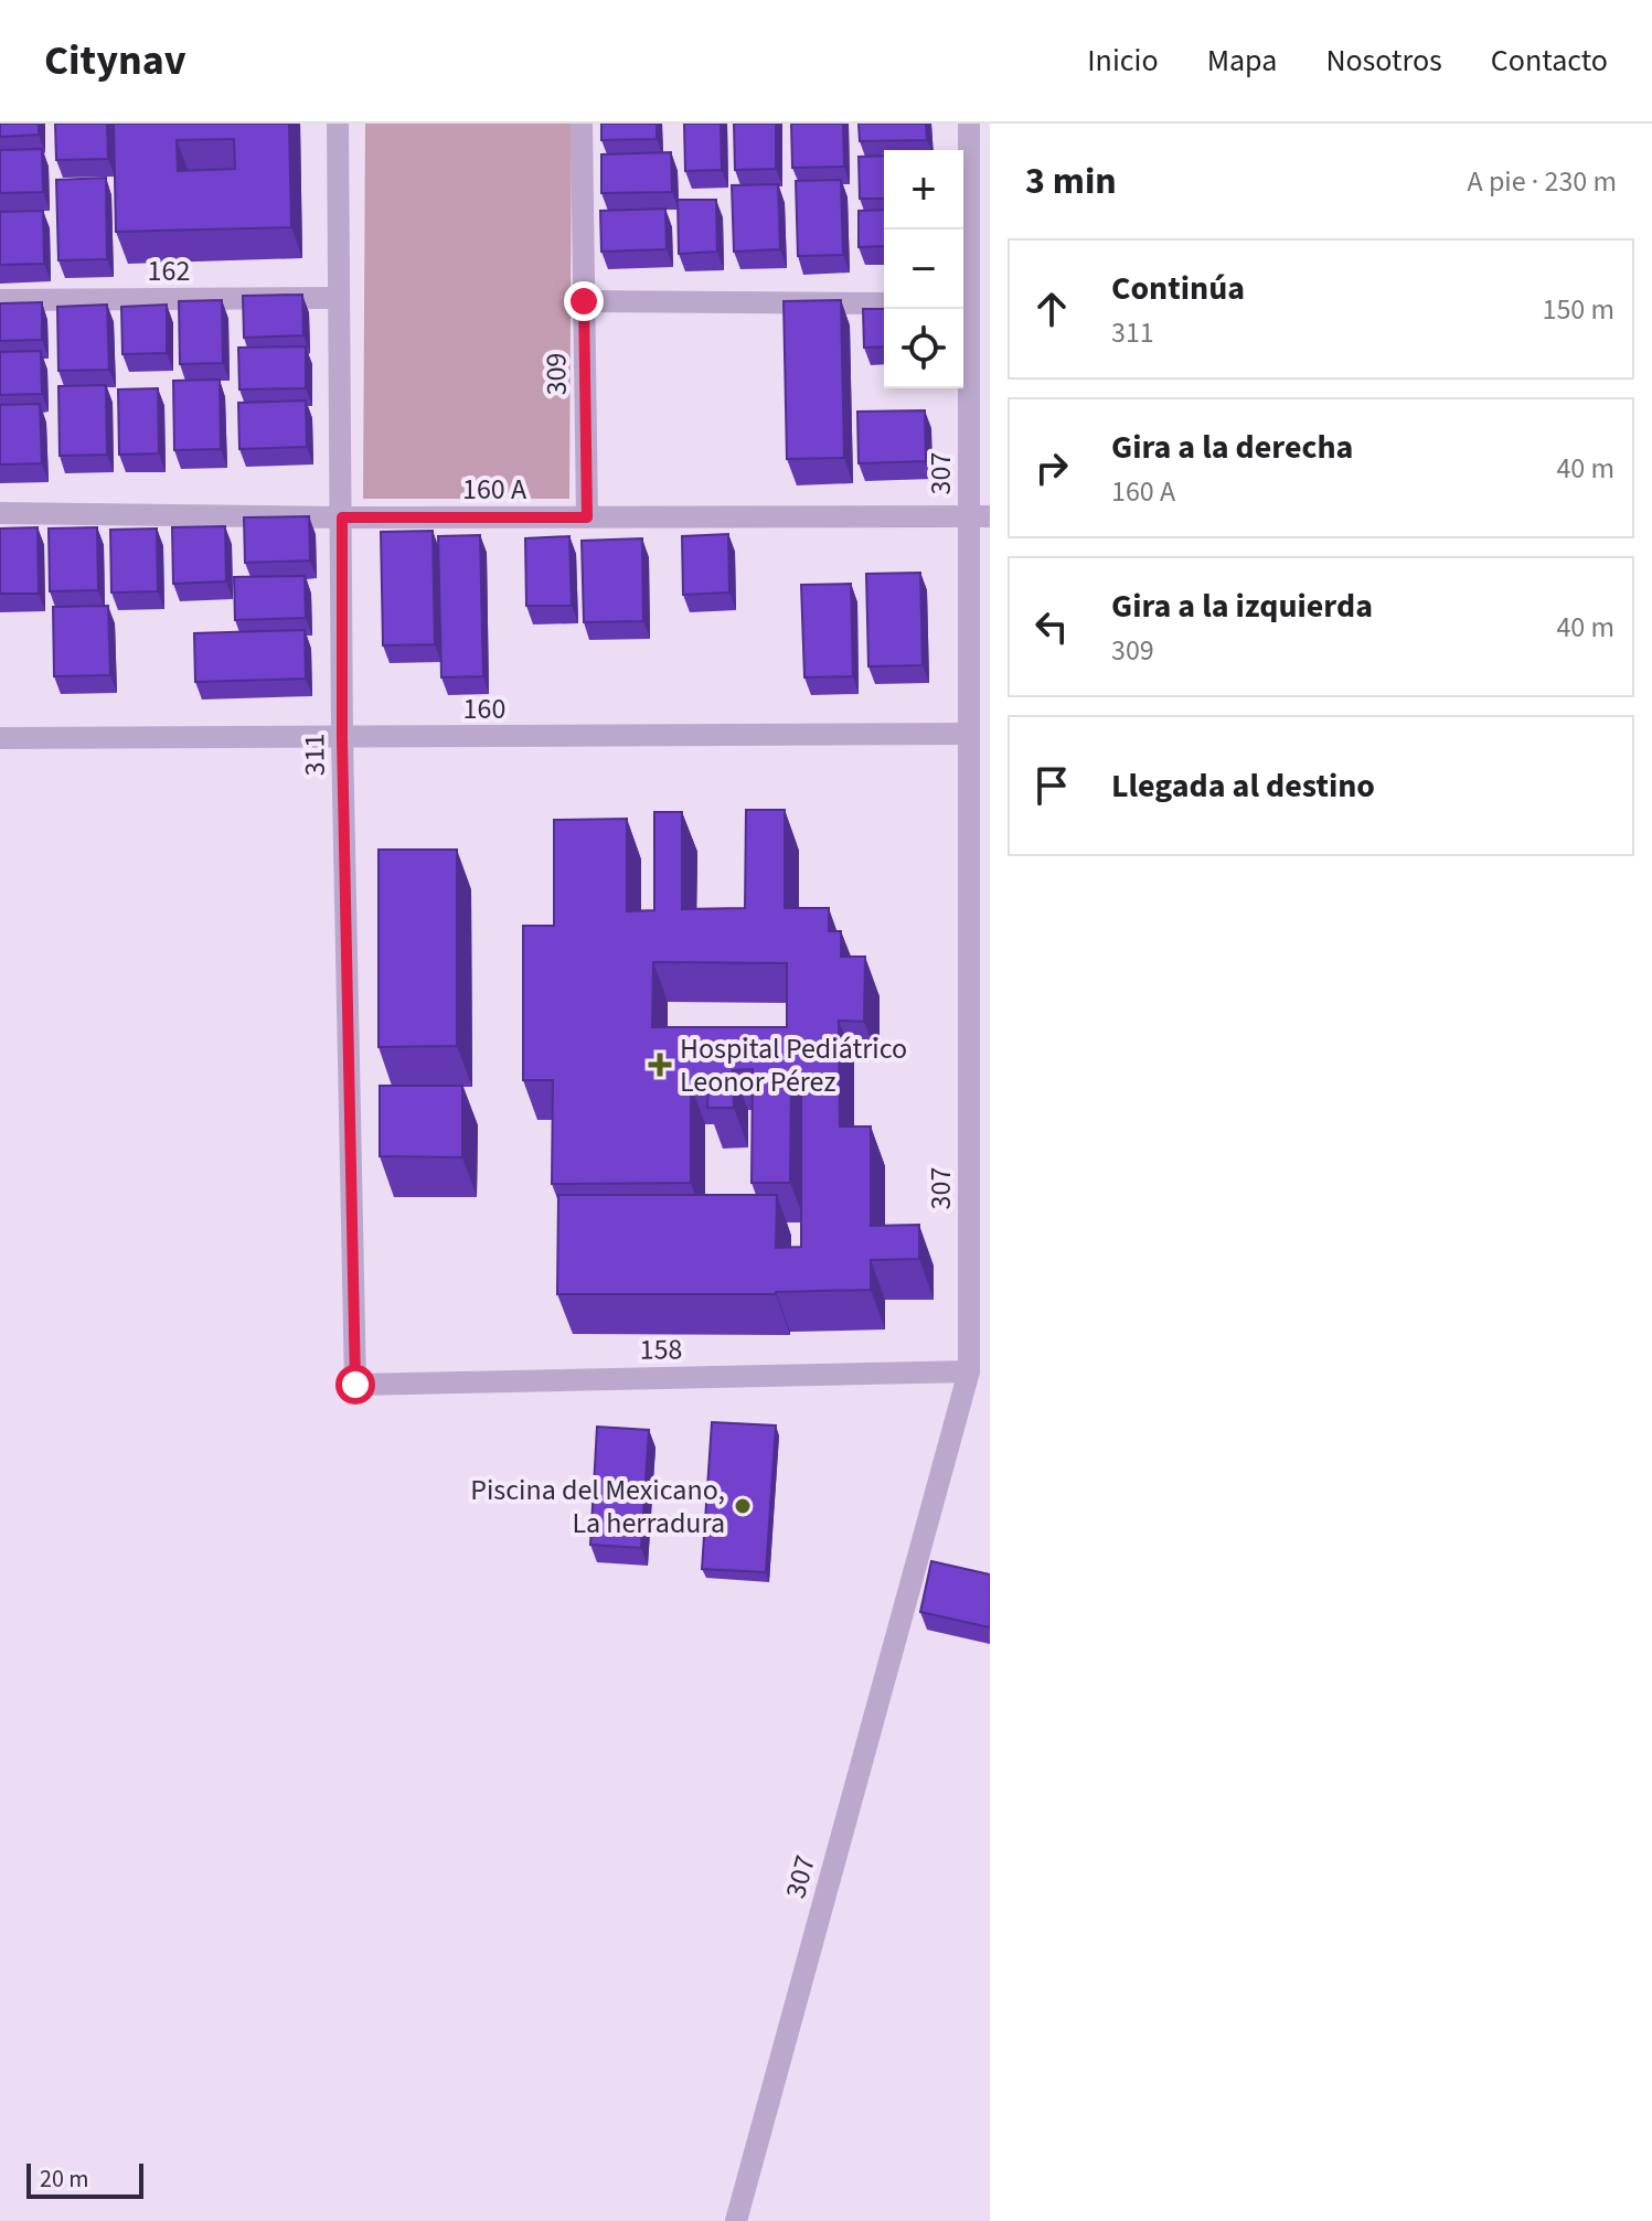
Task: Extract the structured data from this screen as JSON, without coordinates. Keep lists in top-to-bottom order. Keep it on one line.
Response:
{"streets":{"street":["162","309","307","160 A","160","311","158"]},"crossings":[["162","311"],["309","160 A"],["307","160 A"],["307","160"],["307","158"],["160 A","311"],["160","311"],["311","158"]],"places":{"health":["Hospital Pediátrico Leonor Pérez"],"other":["Piscina del Mexicano, La herradura"]},"scale_bar":"20 m","page":{"header":"Citynav","nav":["Inicio","Mapa","Nosotros","Contacto"],"heading":["3 min","A pie · 230 m"],"map_buttons":["+","−"],"list":[["Continúa","311","150 m"],["Gira a la derecha","160 A","40 m"],["Gira a la izquierda","309","40 m"],"Llegada al destino"],"scale":"20 m"}}
